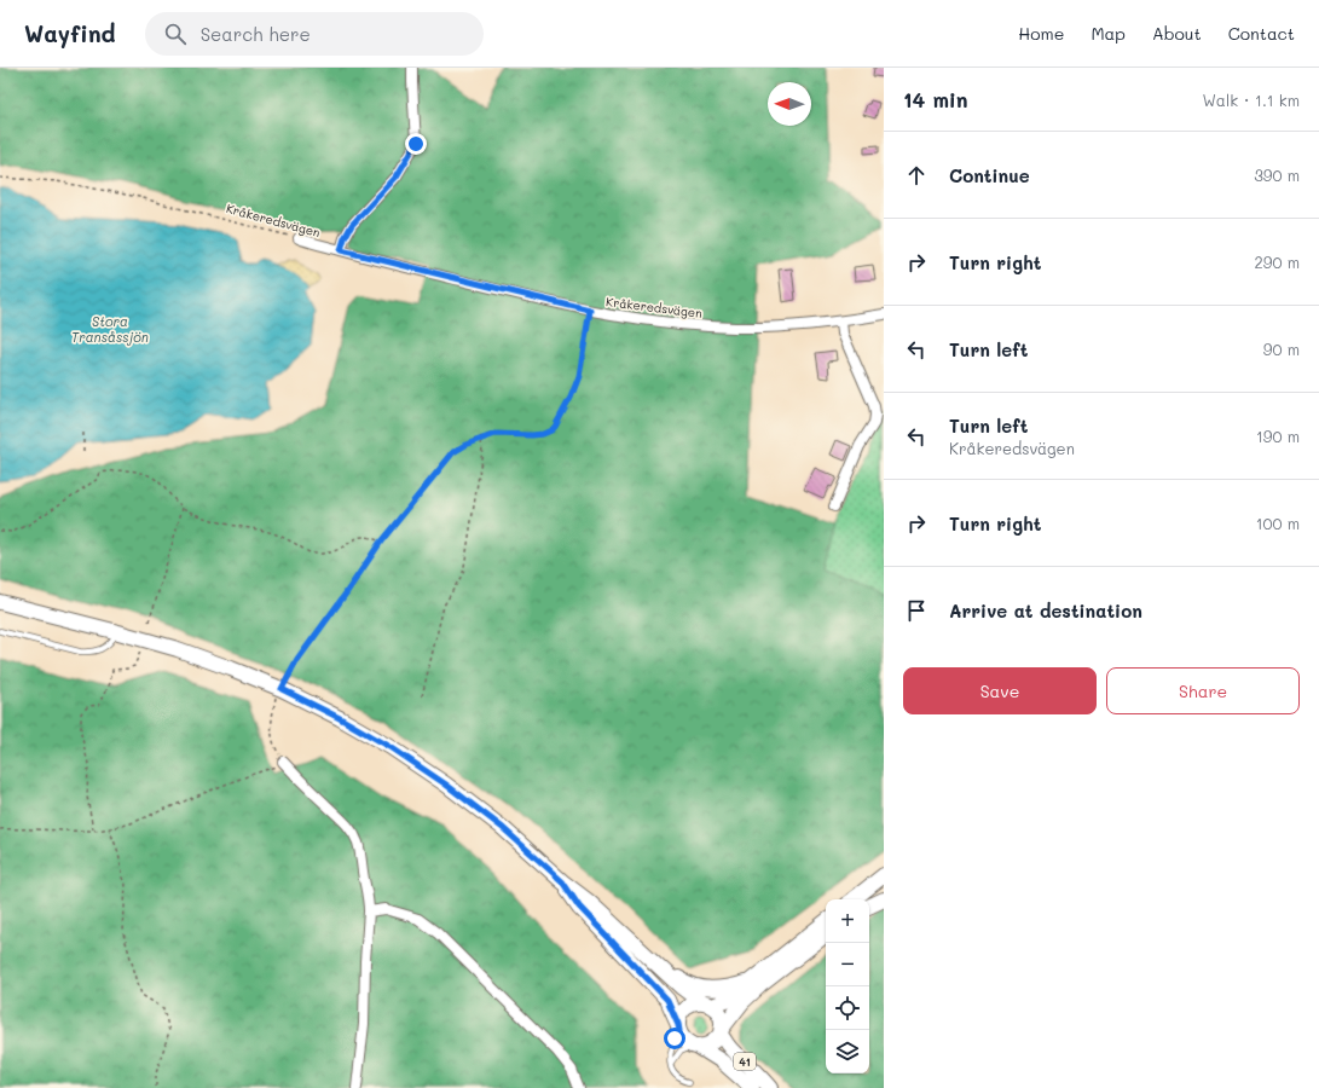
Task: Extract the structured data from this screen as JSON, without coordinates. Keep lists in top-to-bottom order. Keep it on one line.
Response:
{"streets":{"main road":["41"],"street":["Kråkeredsvägen"]},"water":["Stora Transåssjön"],"north":"left","page":{"header":"Wayfind","search":"Search here","nav":["Home","Map","About","Contact"],"heading":["14 min","Walk · 1.1 km"],"list":[["Continue","390 m"],["Turn right","290 m"],["Turn left","90 m"],["Turn left","Kråkeredsvägen","190 m"],["Turn right","100 m"],"Arrive at destination"],"buttons":["Save","Share"],"map_buttons":["+","−"]}}
